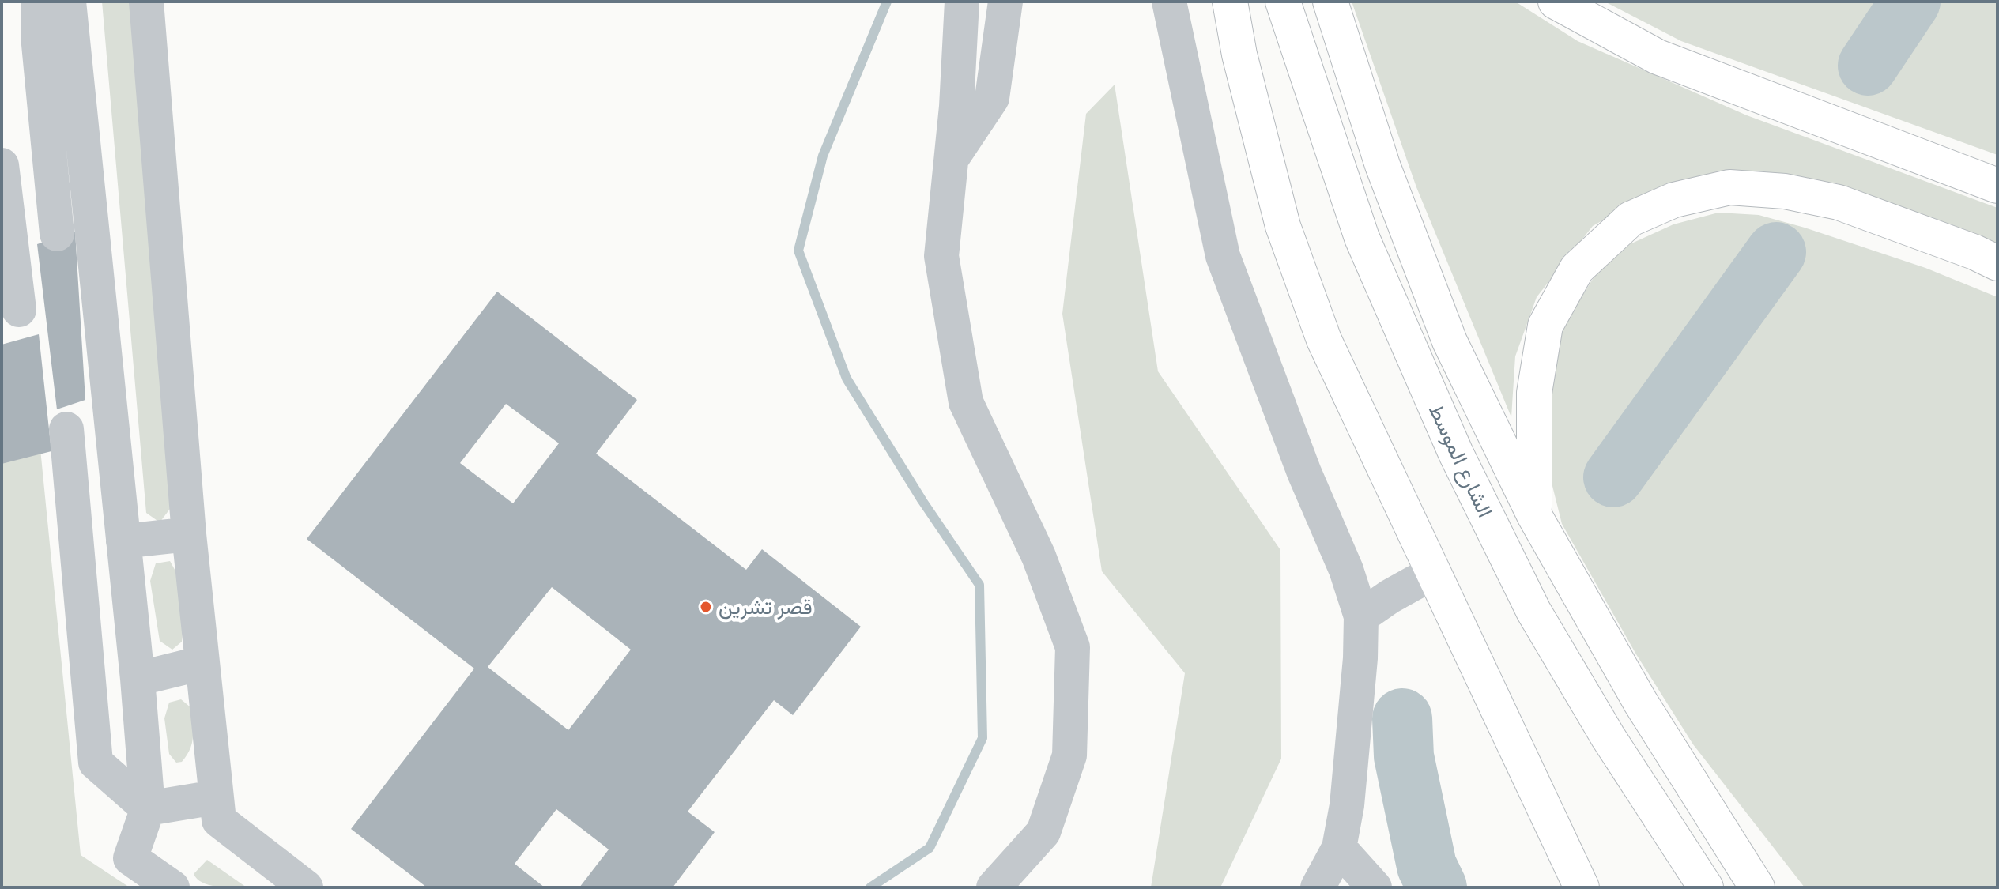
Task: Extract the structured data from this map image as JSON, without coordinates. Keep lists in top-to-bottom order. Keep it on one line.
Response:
{"streets":{"main road":["الشارع الموسط"]},"places":["قصر تشرين"]}
